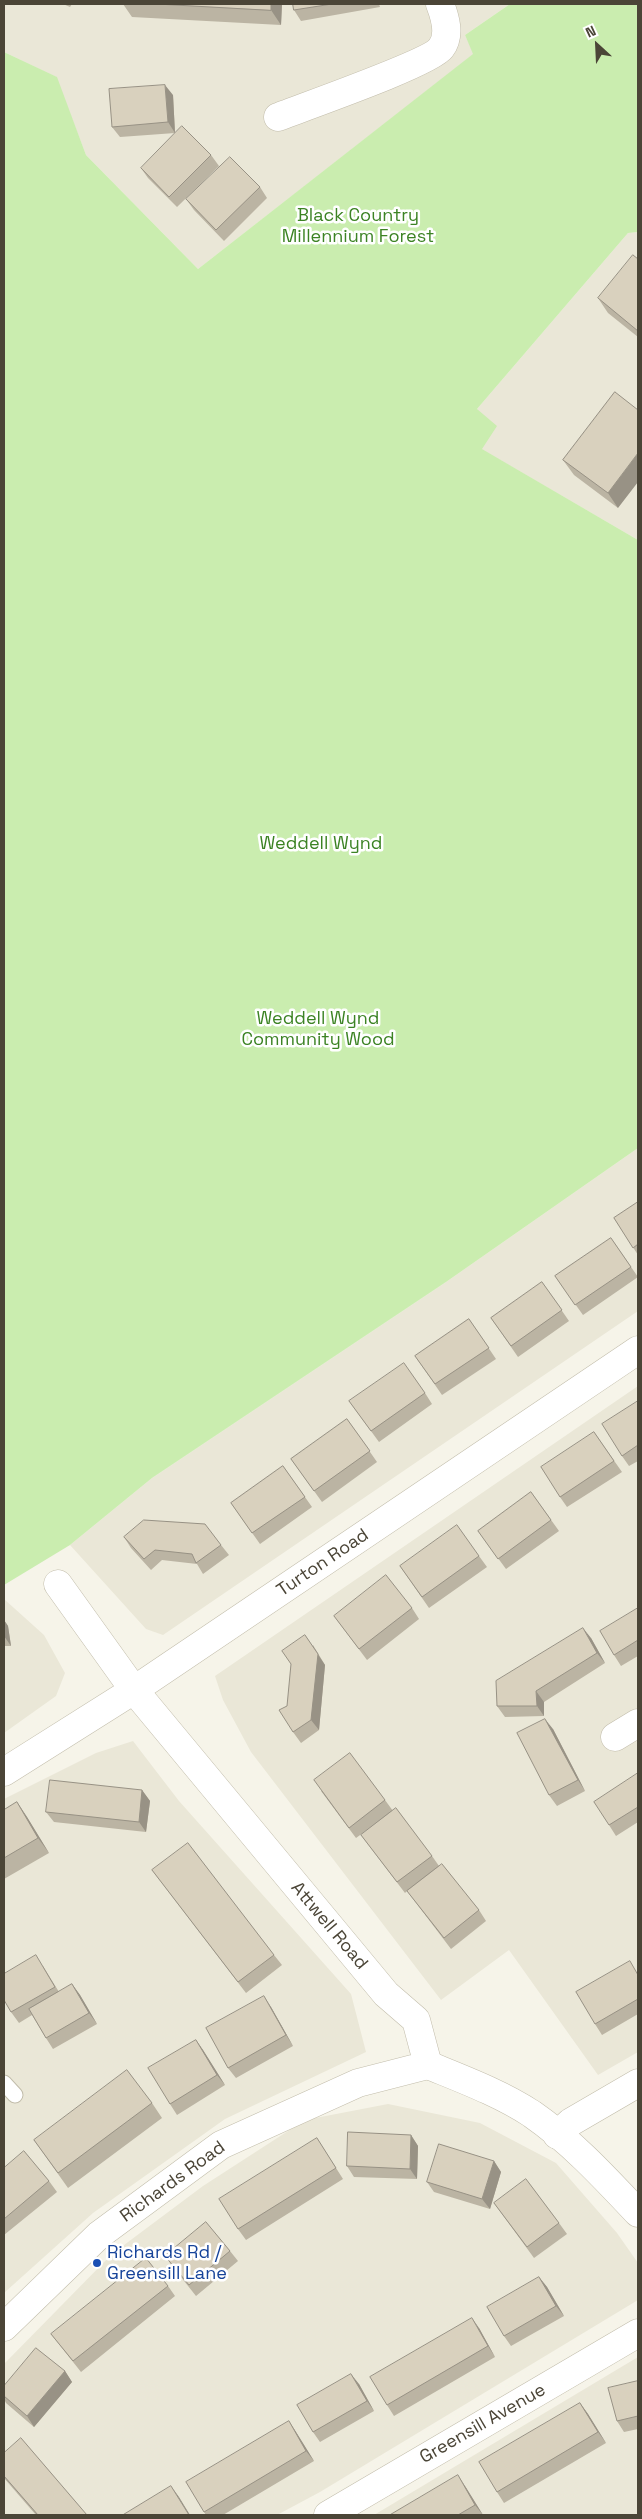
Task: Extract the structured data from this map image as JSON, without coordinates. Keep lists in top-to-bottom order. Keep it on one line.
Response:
{"streets":{"street":["Turton Road","Attwell Road","Richards Road","Greensill Avenue"]},"crossings":[["Turton Road","Attwell Road"],["Attwell Road","Richards Road"]],"parks":["Black Country Millennium Forest","Weddell Wynd","Weddell Wynd Community Wood"],"places":["Richards Rd / Greensill Lane"],"north":"top left"}
